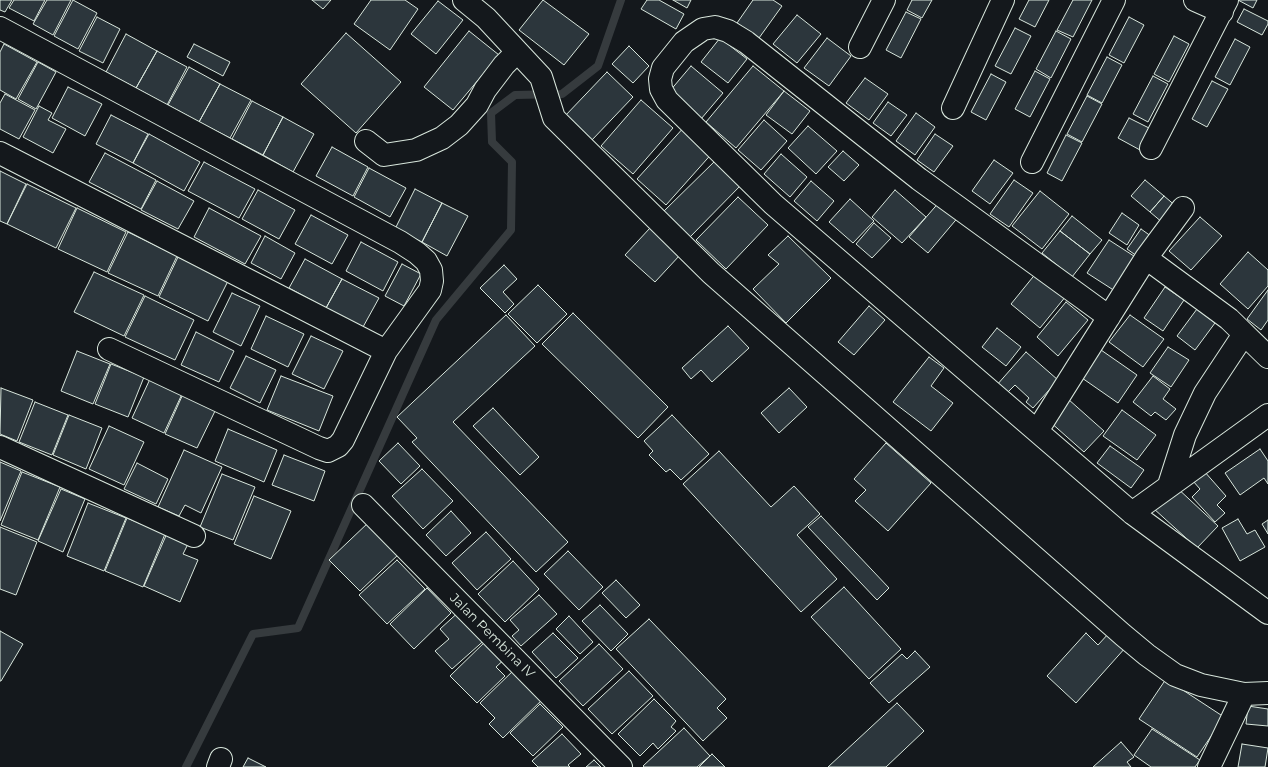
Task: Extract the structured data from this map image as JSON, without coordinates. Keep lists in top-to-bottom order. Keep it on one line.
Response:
{"streets":{"street":["Jalan Pembina IV"]}}
